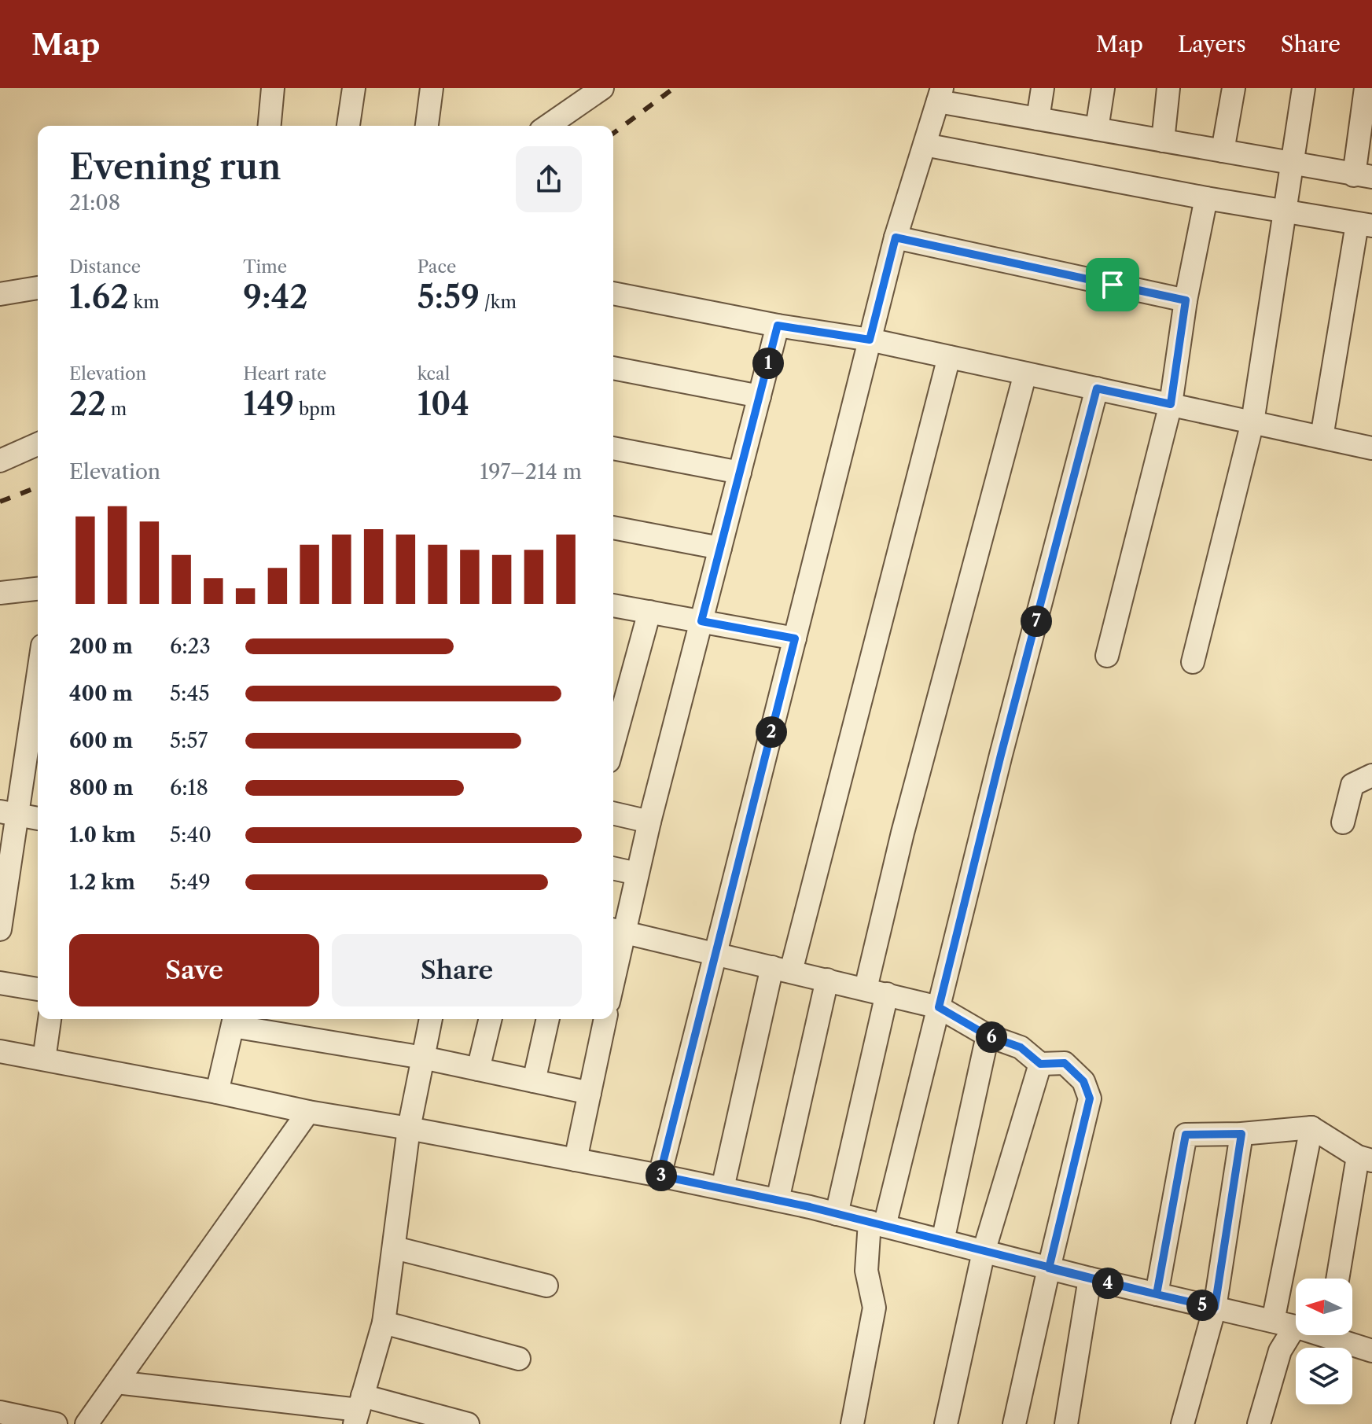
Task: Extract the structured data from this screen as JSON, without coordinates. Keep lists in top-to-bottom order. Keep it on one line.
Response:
{"north":"left","page":{"header":"Map","nav":["Map","Layers","Share"],"heading":["Evening run","21:08"],"stats":[["Distance","1.62 km"],["Time","9:42"],["Pace","5:59 /km"],["Elevation","22 m"],["Heart rate","149 bpm"],["kcal","104"]],"pins":["1","7","2","6","3","4","5"],"chart":["Elevation","197–214 m"],"list":[{"name":"200 m","note":"6:23"},{"name":"400 m","note":"5:45"},{"name":"600 m","note":"5:57"},{"name":"800 m","note":"6:18"},{"name":"1.0 km","note":"5:40"},{"name":"1.2 km","note":"5:49"}],"buttons":["Save","Share"]}}
